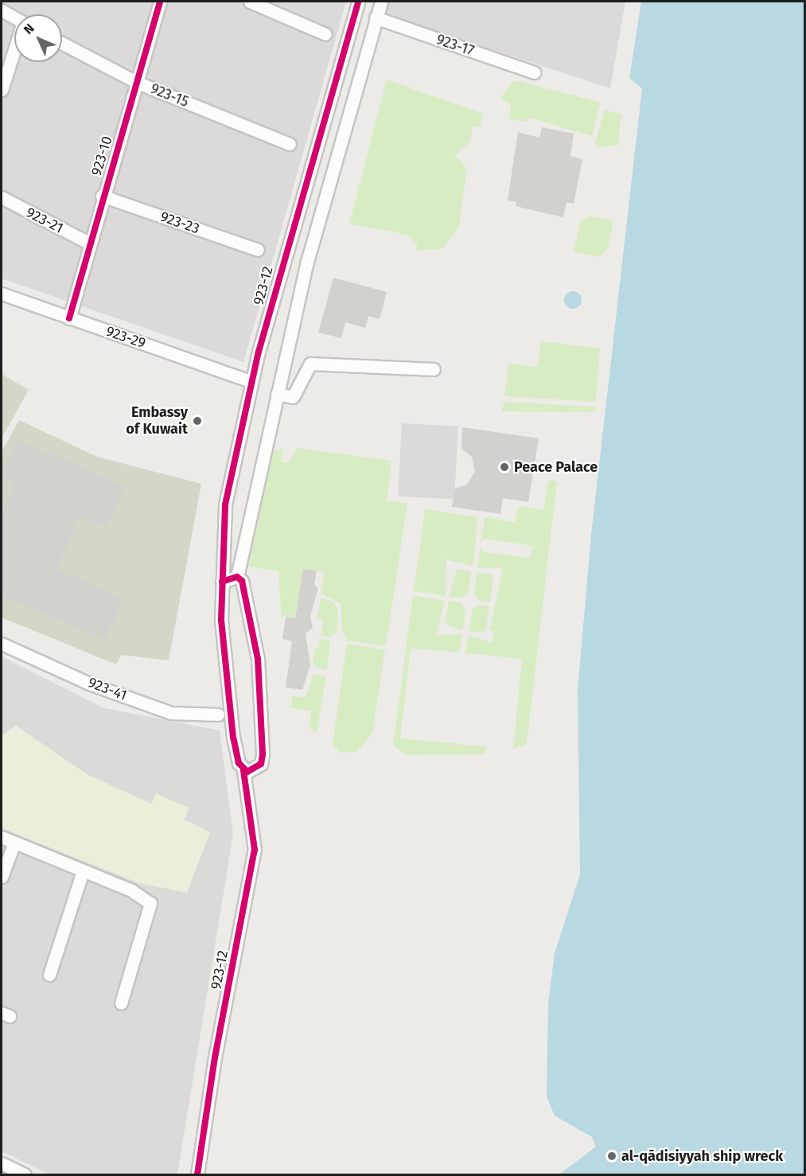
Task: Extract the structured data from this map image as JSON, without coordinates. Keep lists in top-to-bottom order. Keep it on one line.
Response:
{"streets":{"street":["923-17","923-15","923-10","923-21","923-23","923-12","923-29","923-41"]},"crossings":[["923-15","923-10"],["923-10","923-21"],["923-10","923-23"],["923-10","923-29"],["923-12","923-29"]],"places":["Embassy of Kuwait","Peace Palace","al-qādisiyyah ship wreck"],"north":"top left"}
